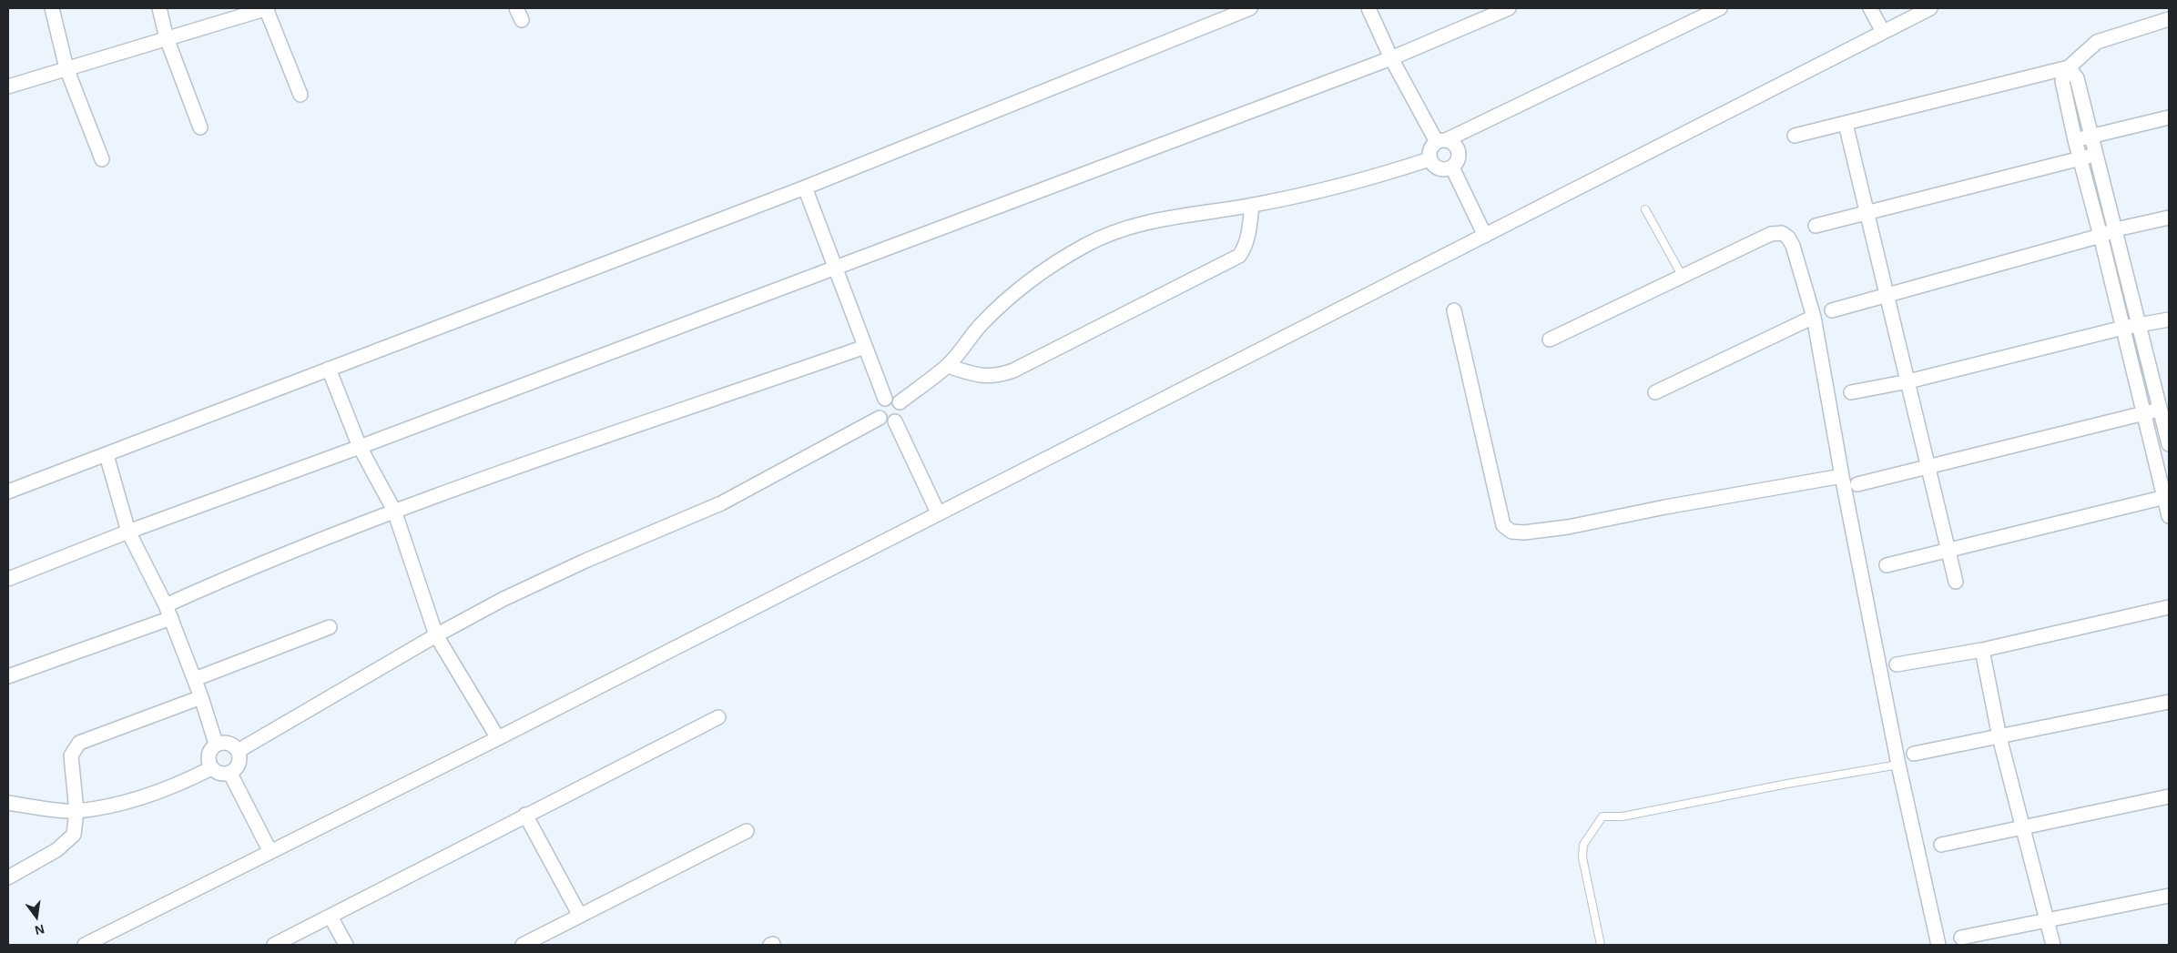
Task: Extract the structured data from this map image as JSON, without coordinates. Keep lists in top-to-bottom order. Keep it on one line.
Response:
{"north":"bottom"}
